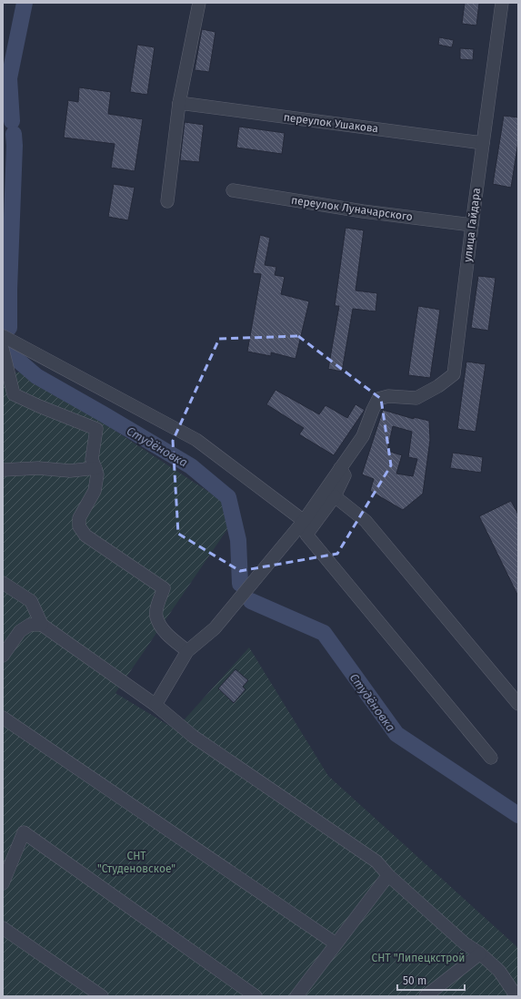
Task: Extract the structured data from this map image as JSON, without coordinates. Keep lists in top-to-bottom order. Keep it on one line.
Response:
{"streets":{"street":["переулок Ушакова","переулок Луначарского","улица Гайдара"]},"crossings":[["переулок Ушакова","улица Гайдара"],["переулок Луначарского","улица Гайдара"]],"water":["Студёновка"],"parks":["СНТ \"Студеновское\"","СНТ \"Липецкстрой"],"scale_bar":"50 m"}
